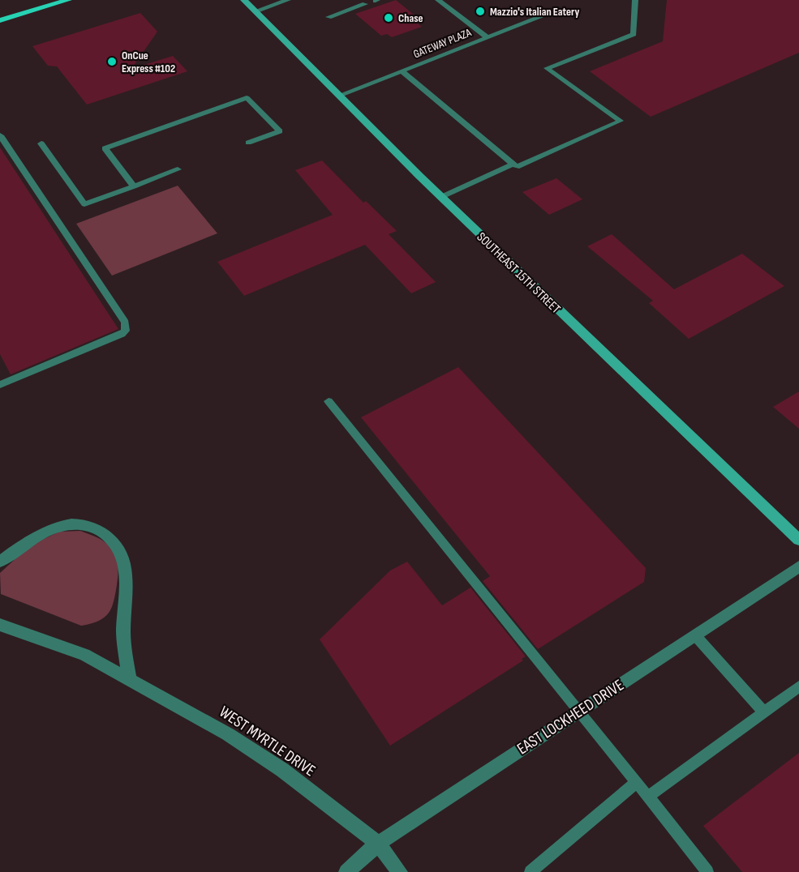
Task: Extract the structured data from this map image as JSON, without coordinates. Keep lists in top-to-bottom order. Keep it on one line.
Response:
{"streets":{"main road":["SOUTHEAST 15TH STREET"],"street":["EAST LOCKHEED DRIVE","WEST MYRTLE DRIVE"],"lane":["GATEWAY PLAZA"]},"crossings":[["GATEWAY PLAZA","SOUTHEAST 15TH STREET"],["EAST LOCKHEED DRIVE","WEST MYRTLE DRIVE"]],"places":["Mazzio's Italian Eatery","Chase","OnCue Express #102"]}
